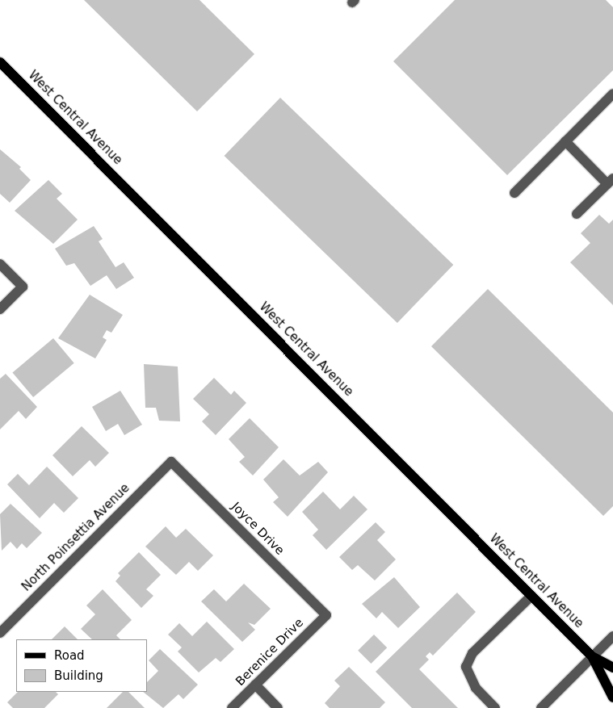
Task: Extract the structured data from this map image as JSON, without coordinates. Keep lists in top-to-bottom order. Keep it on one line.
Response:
{"streets":{"main road":["West Central Avenue"],"street":["Joyce Drive","North Poinsettia Avenue","Berenice Drive"]},"crossings":[["Joyce Drive","North Poinsettia Avenue"],["Joyce Drive","Berenice Drive"]],"legend":["Road","Building"]}
